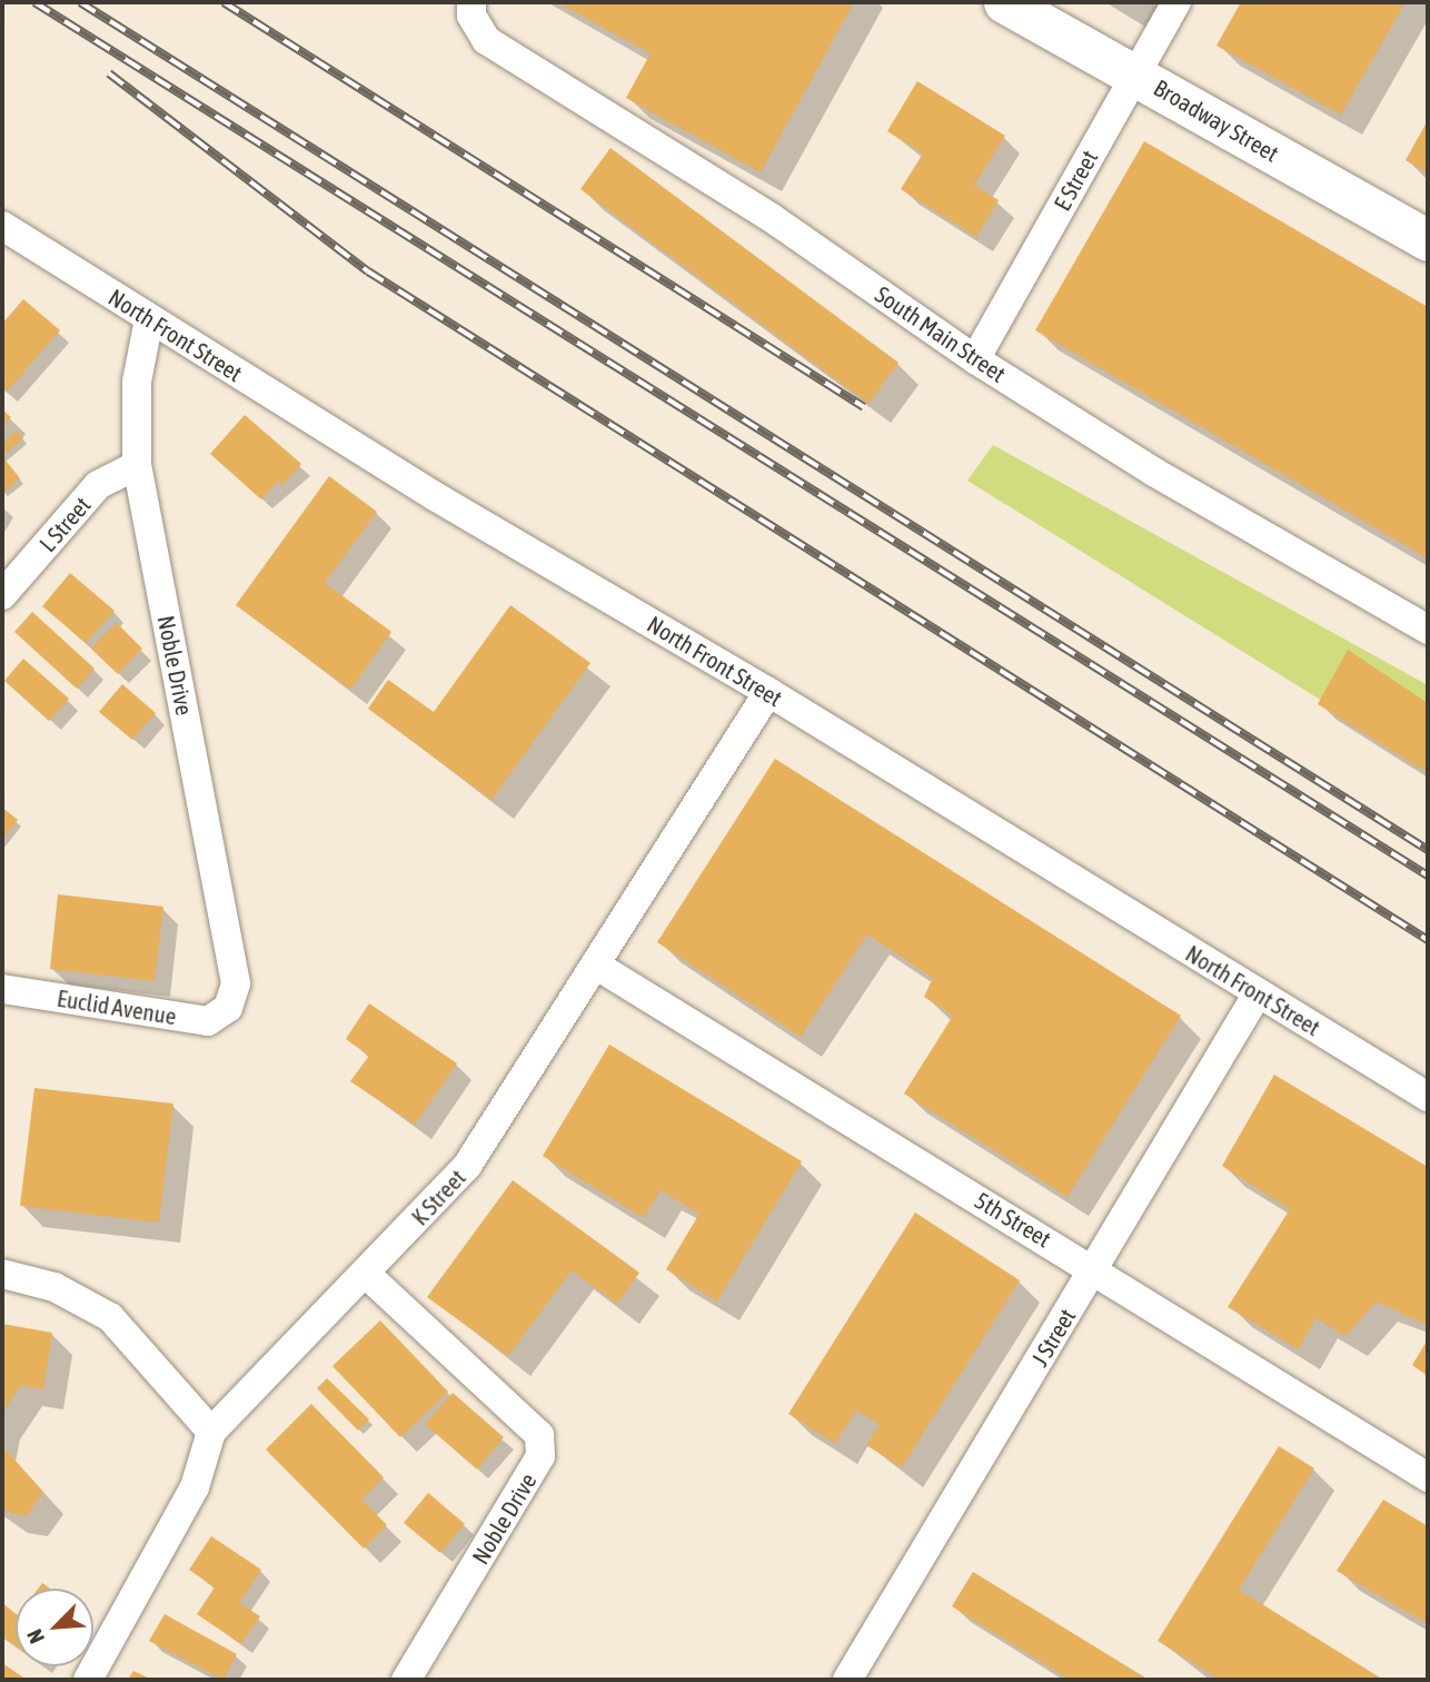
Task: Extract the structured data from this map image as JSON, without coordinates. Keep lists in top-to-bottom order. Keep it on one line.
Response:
{"streets":{"street":["Broadway Street","E Street","South Main Street","North Front Street","L Street","Noble Drive","Euclid Avenue","K Street","5th Street","J Street"]},"crossings":[["Broadway Street","E Street"],["E Street","South Main Street"],["North Front Street","Noble Drive"],["North Front Street","K Street"],["North Front Street","J Street"],["L Street","Noble Drive"],["Noble Drive","Euclid Avenue"],["Noble Drive","K Street"],["K Street","5th Street"],["5th Street","J Street"]],"north":"bottom left"}
